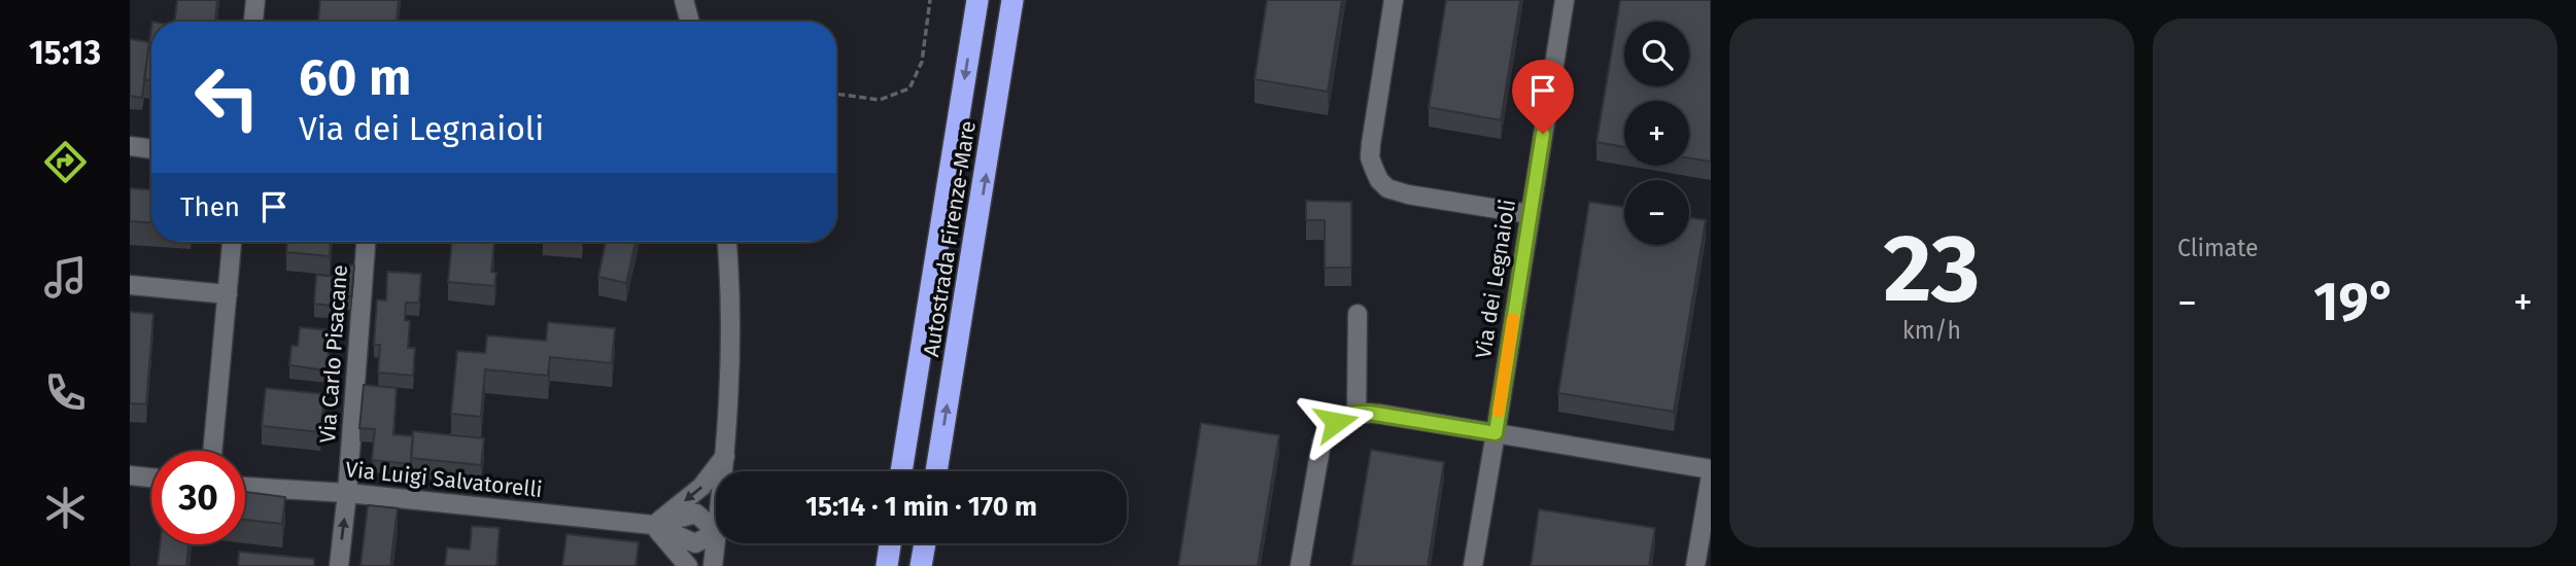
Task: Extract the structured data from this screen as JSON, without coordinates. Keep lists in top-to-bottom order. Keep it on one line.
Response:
{"streets":{"highway":["Autostrada Firenze-Mare"],"street":["Via dei Legnaioli","Via Carlo Pisacane","Via Luigi Salvatorelli"]},"crossings":[["Via Carlo Pisacane","Via Luigi Salvatorelli"]],"page":{"tabs":"15:13","tile":[["23","km/h"],"Climate"],"map_buttons":["+","−"],"turn":["60 m","Via dei Legnaioli"],"then":"Then","heat":["−","19°","+"],"limit":"30","trip":"15:14 · 1 min · 170 m"}}
